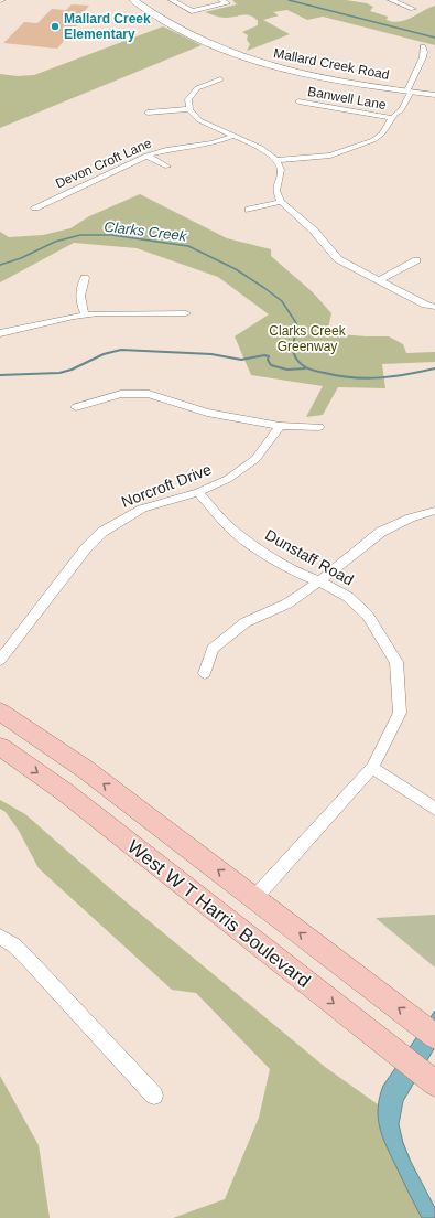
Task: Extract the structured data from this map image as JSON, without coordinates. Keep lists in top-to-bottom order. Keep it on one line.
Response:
{"streets":{"main road":["Mallard Creek Road","West W T Harris Boulevard"],"street":["Banwell Lane","Devon Croft Lane","Norcroft Drive","Dunstaff Road"]},"crossings":[["Norcroft Drive","Dunstaff Road"],["Dunstaff Road","West W T Harris Boulevard"]],"water":["Clarks Creek"],"parks":["Clarks Creek Greenway"],"places":["Mallard Creek Elementary"]}
